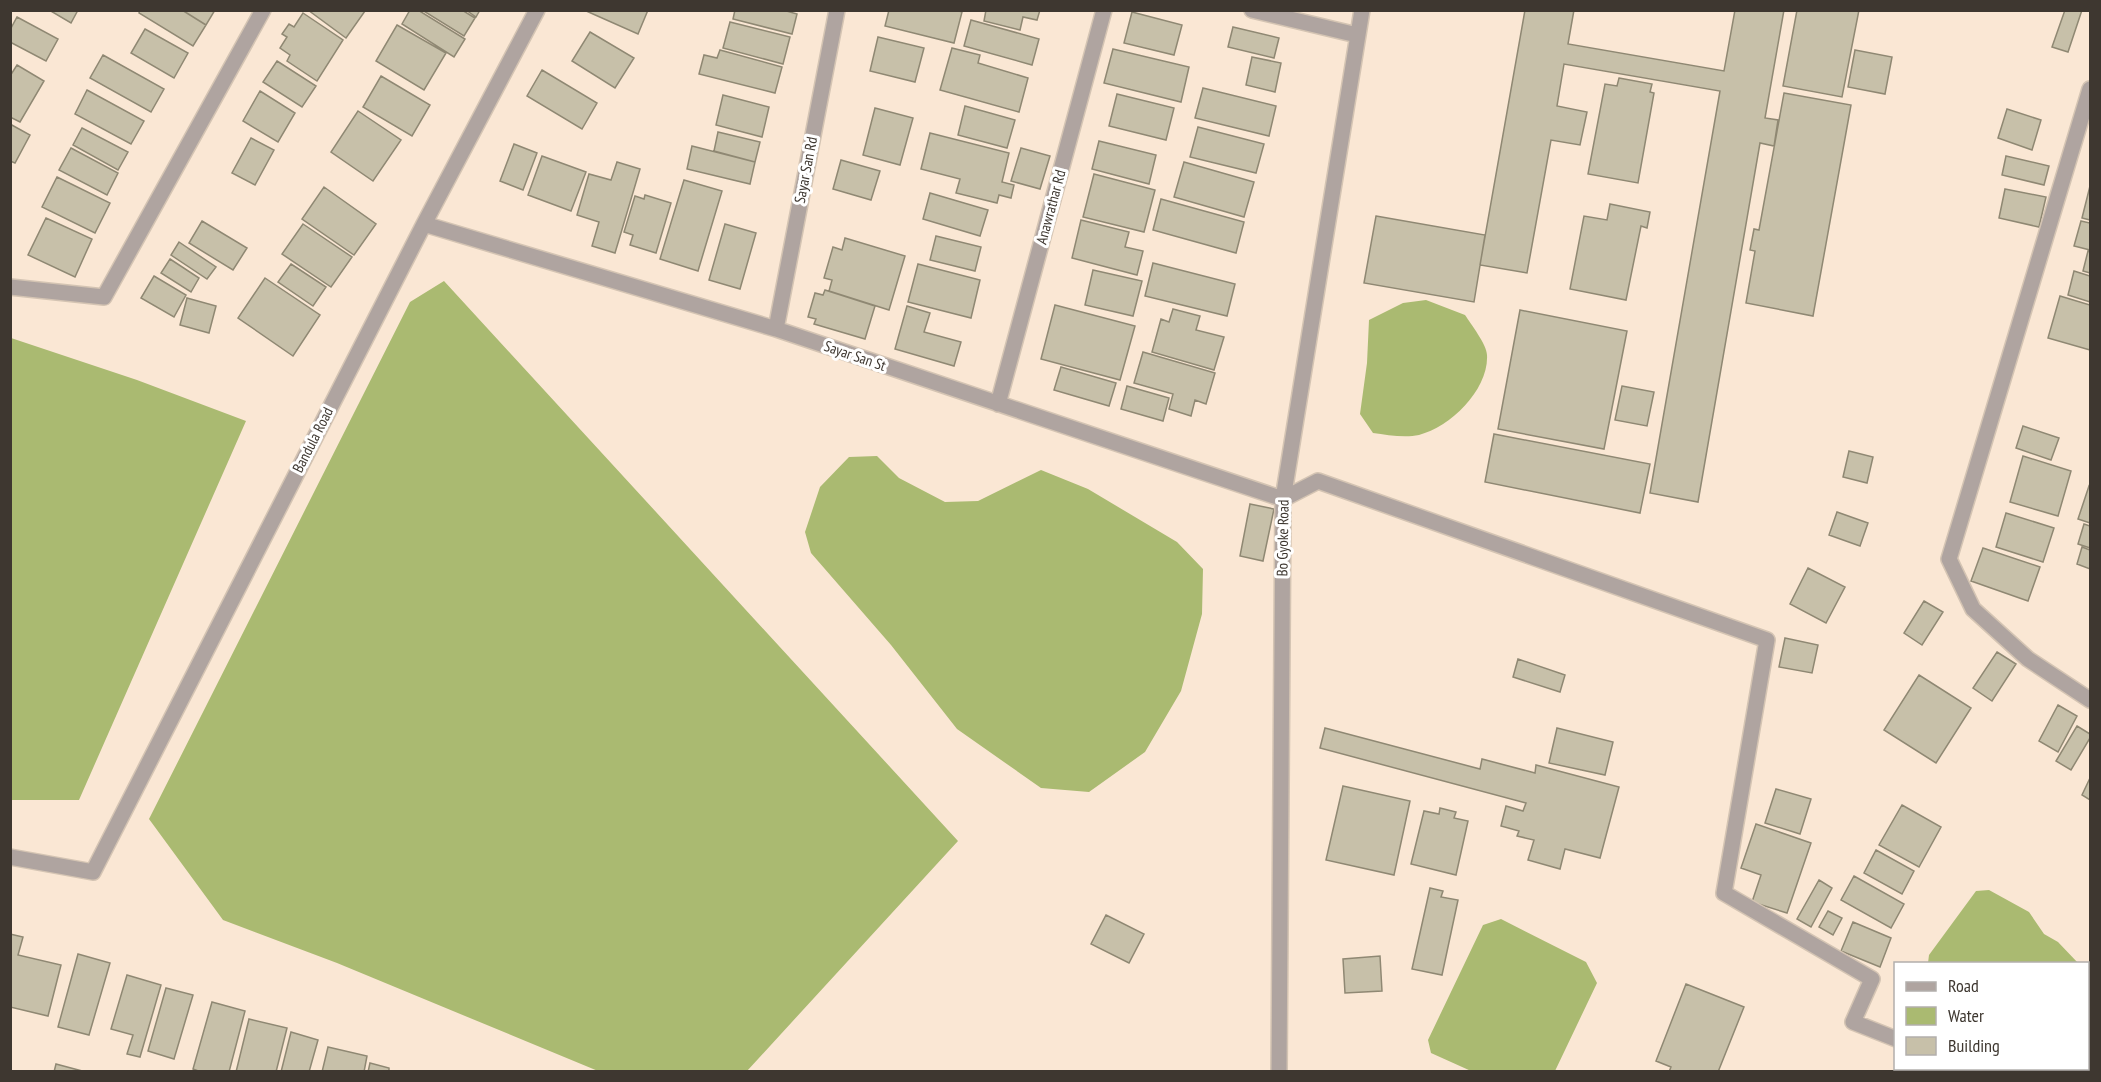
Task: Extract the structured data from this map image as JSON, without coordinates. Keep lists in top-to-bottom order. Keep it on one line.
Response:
{"streets":{"street":["Sayar San Rd","Anawrathar Rd","Sayar San St","Bandula Road","Bo Gyoke Road"]},"crossings":[["Sayar San Rd","Sayar San St"],["Anawrathar Rd","Sayar San St"],["Sayar San St","Bandula Road"],["Sayar San St","Bo Gyoke Road"]],"legend":["Road","Water","Building"]}
